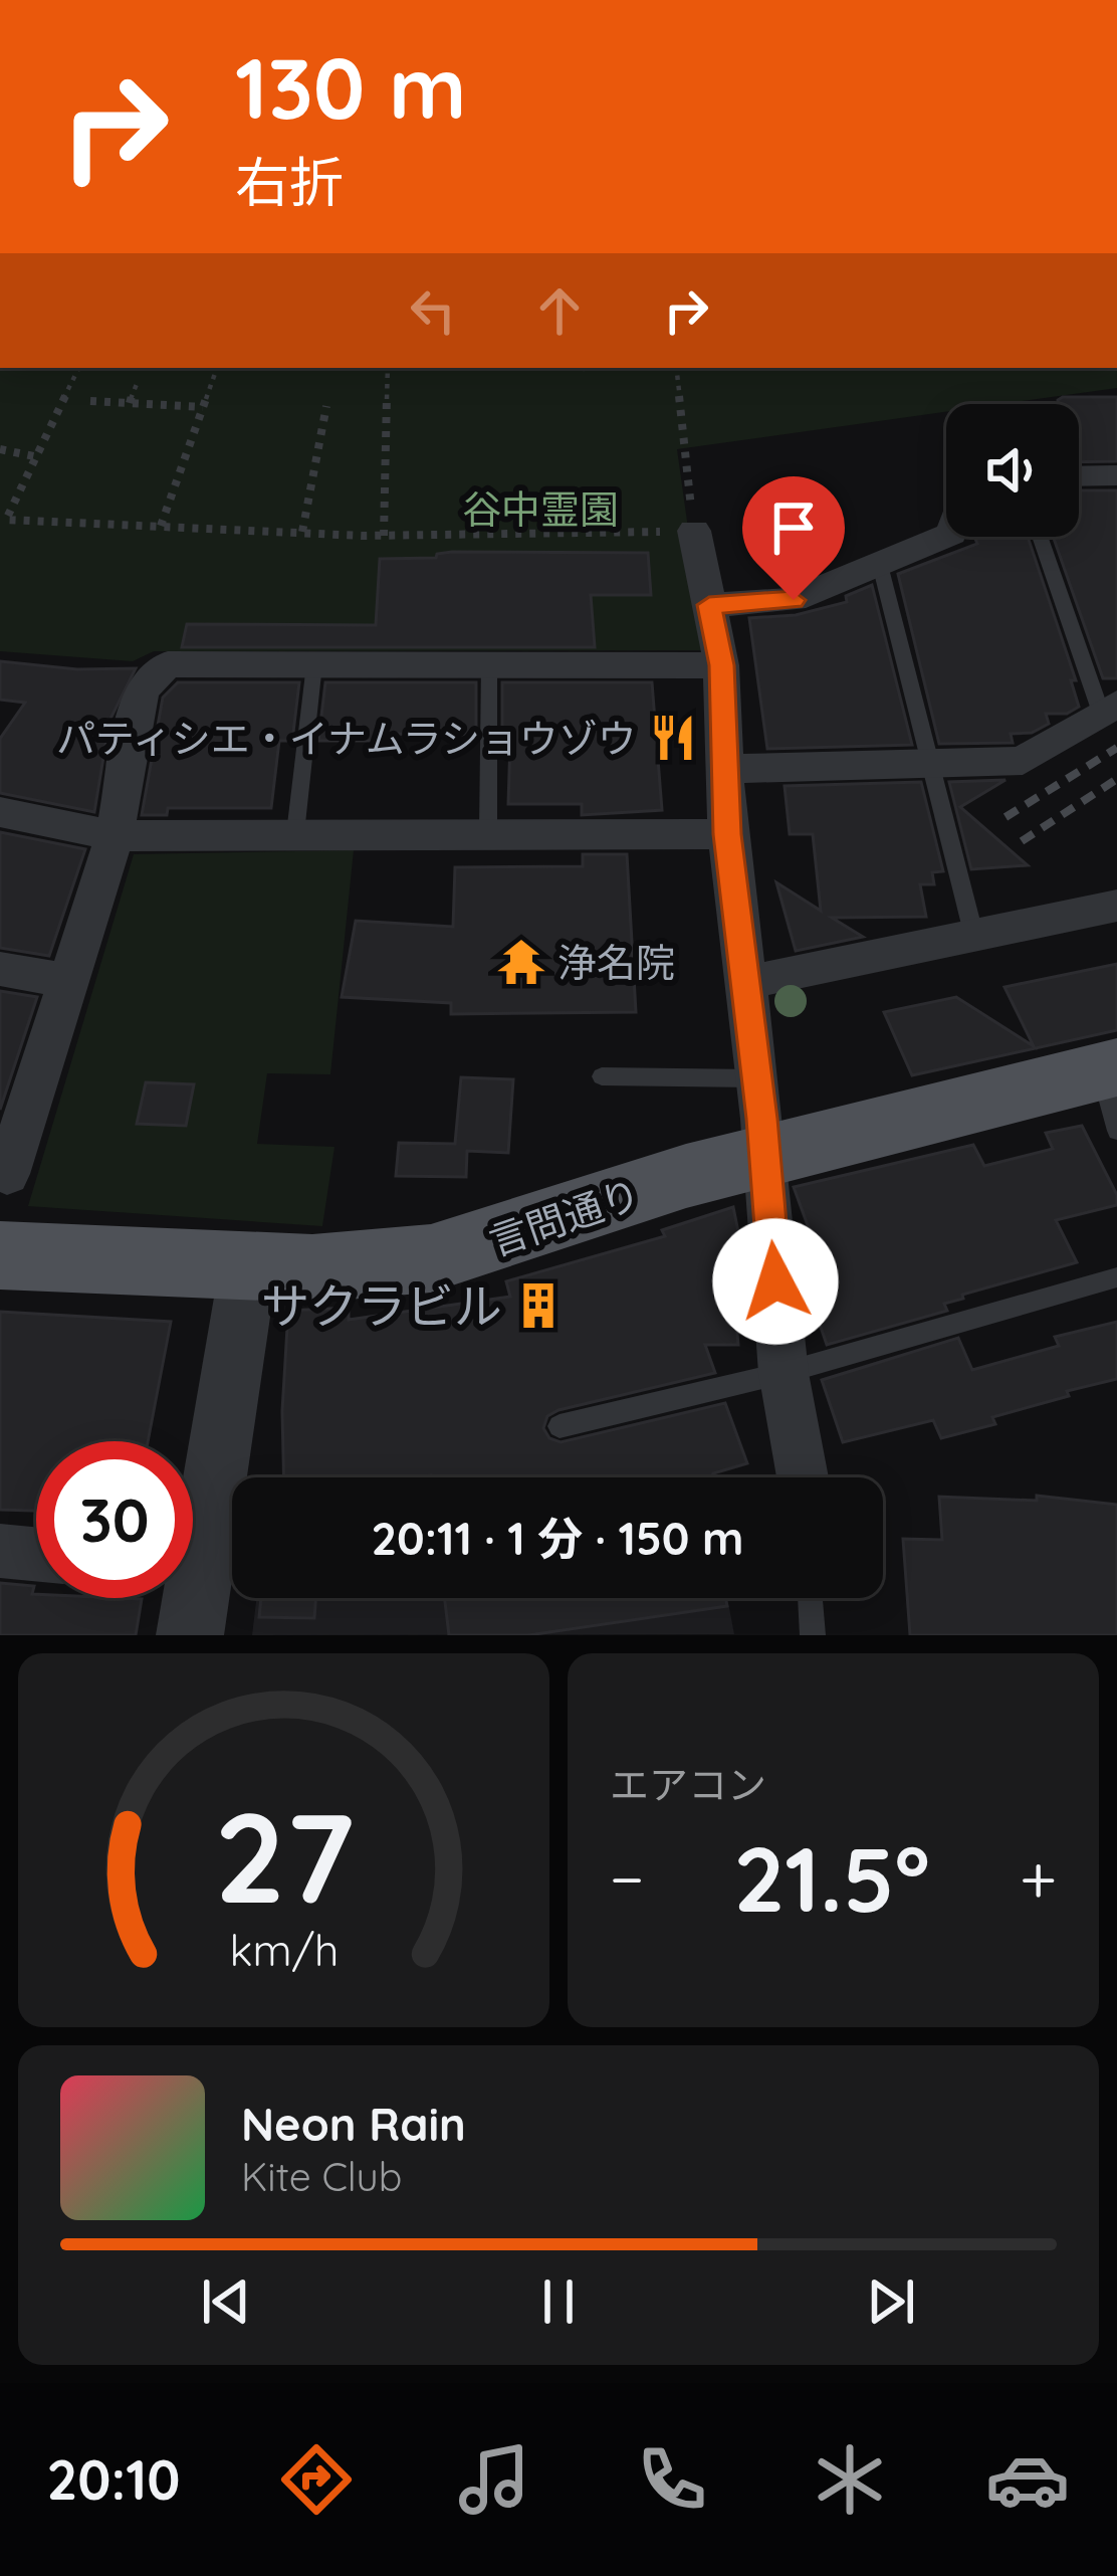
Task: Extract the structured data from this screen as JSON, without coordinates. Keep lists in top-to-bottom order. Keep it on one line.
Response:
{"streets":{"main road":["言問通り"]},"parks":["谷中霊園"],"places":{"restaurant":["パティシエ・イナムラショウゾウ"],"temple":["浄名院"],"building":["サクラビル"]},"page":{"turn":["130 m","右折"],"limit":"30","trip":"20:11 · 1 分 · 150 m","tile":"エアコン","heat":["−","21.5°","+"],"song":["Neon Rain","Kite Club"],"tabs":"20:10","gauge":["27","km/h"]}}
